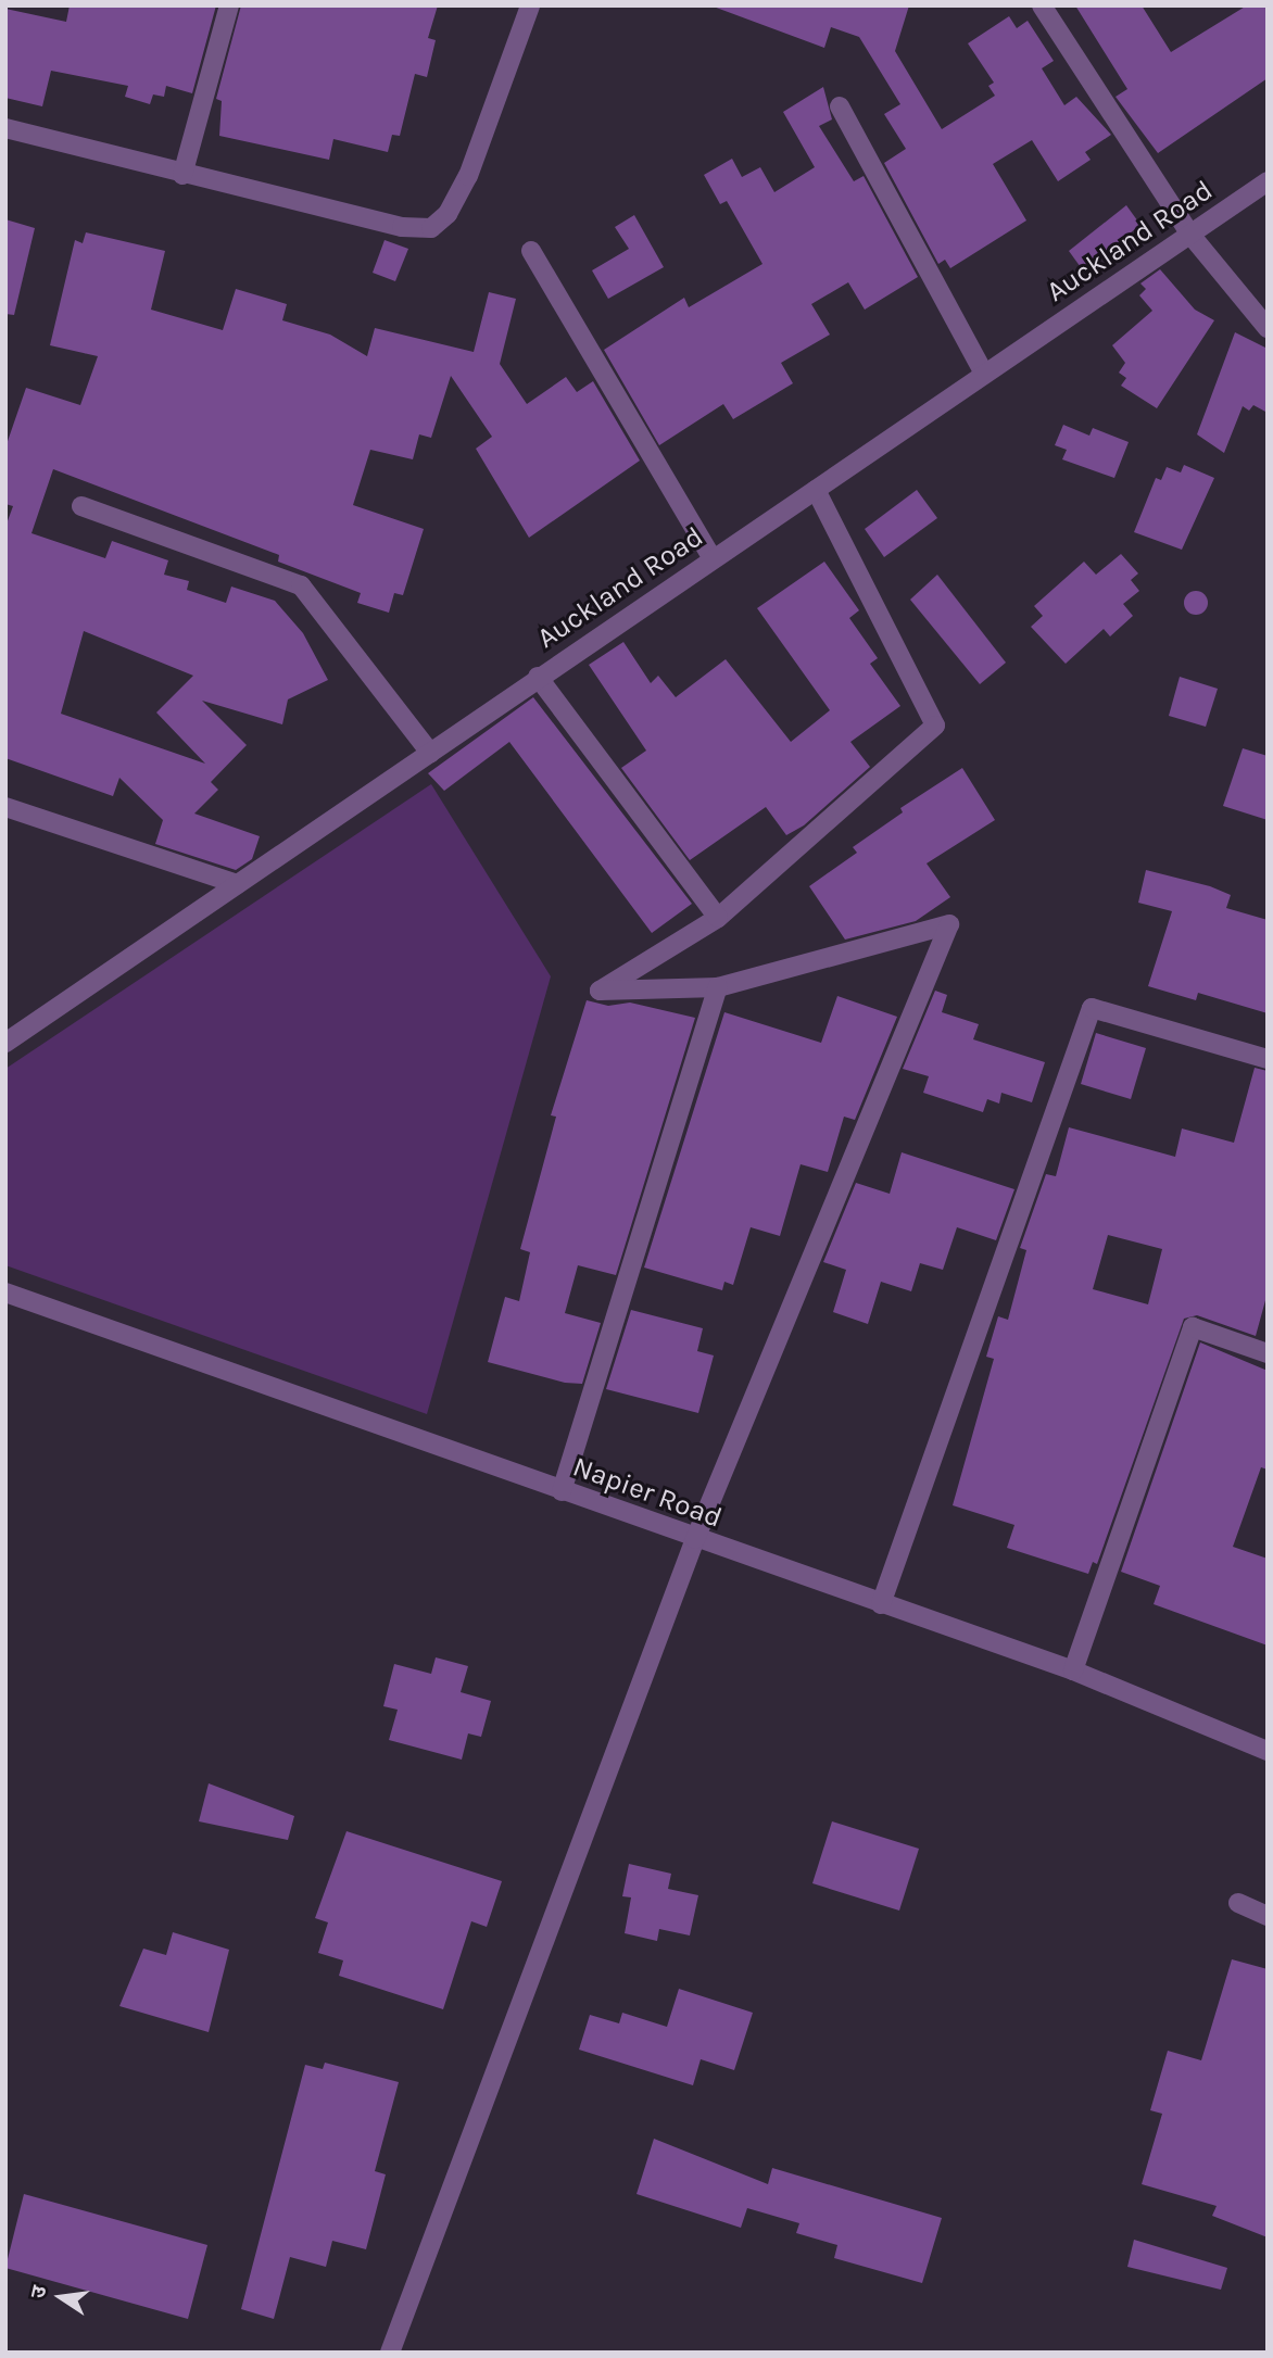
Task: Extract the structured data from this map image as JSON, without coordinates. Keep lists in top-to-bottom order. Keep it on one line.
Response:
{"streets":{"street":["Auckland Road","Napier Road"]},"north":"left"}
